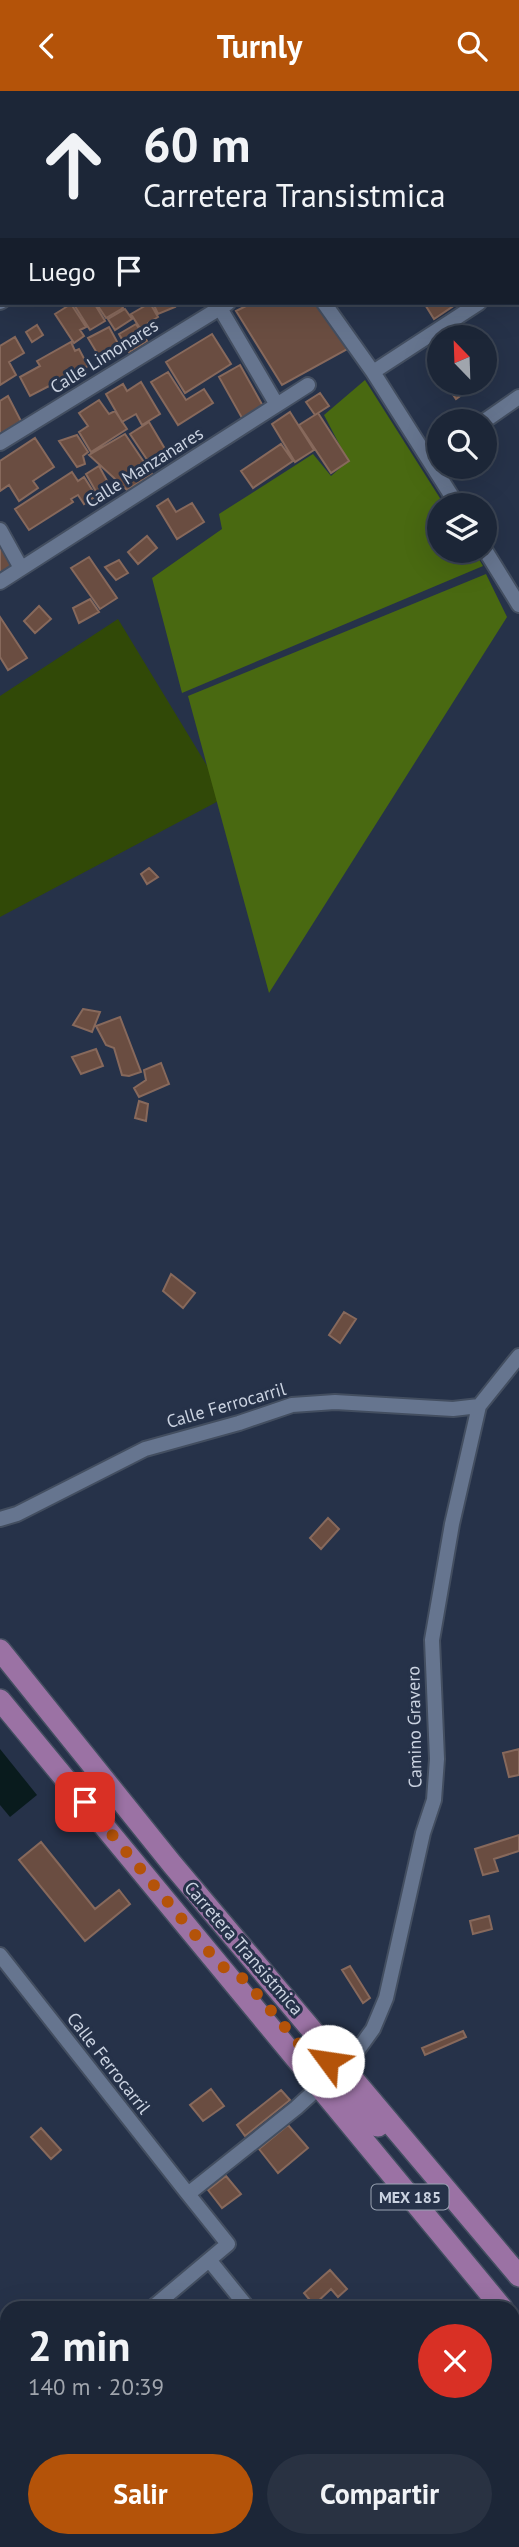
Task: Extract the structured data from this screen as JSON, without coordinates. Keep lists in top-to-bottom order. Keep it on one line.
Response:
{"streets":{"main road":["Carretera Transistmica","MEX 185"],"street":["Calle Limonares","Calle Manzanares","Calle Ferrocarril","Camino Gravero"]},"crossings":[["Calle Ferrocarril","Camino Gravero"],["Camino Gravero","Carretera Transistmica"]],"north":"top left","page":{"header":"Turnly","turn":["60 m","Carretera Transistmica"],"then":"Luego","heading":["2 min","140 m · 20:39"],"buttons":["Salir","Compartir"]}}
